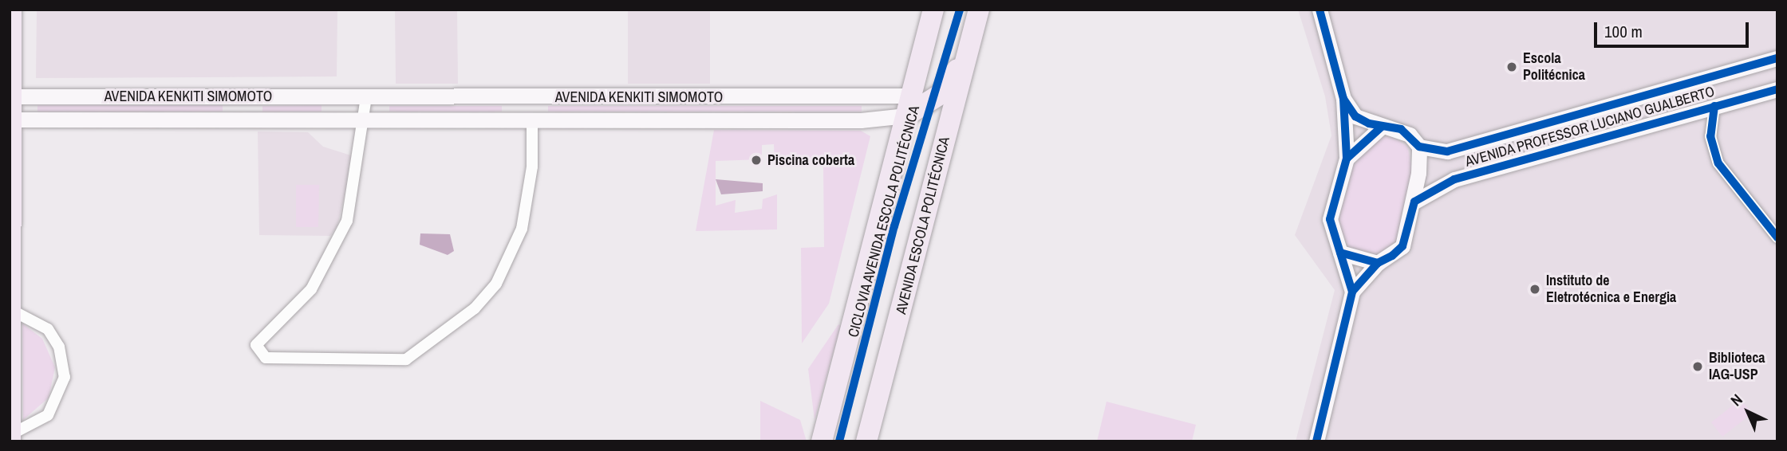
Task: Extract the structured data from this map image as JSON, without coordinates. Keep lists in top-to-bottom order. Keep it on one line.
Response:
{"streets":{"highway":["AVENIDA ESCOLA POLITÉCNICA"],"main road":["AVENIDA KENKITI SIMOMOTO","AVENIDA PROFESSOR LUCIANO GUALBERTO"],"cycle path":["CICLOVIA AVENIDA ESCOLA POLITÉCNICA"]},"places":["Escola Politécnica","Piscina coberta","Instituto de Eletrotécnica e Energia","Biblioteca IAG-USP"],"scale_bar":"100 m","north":"top left"}
